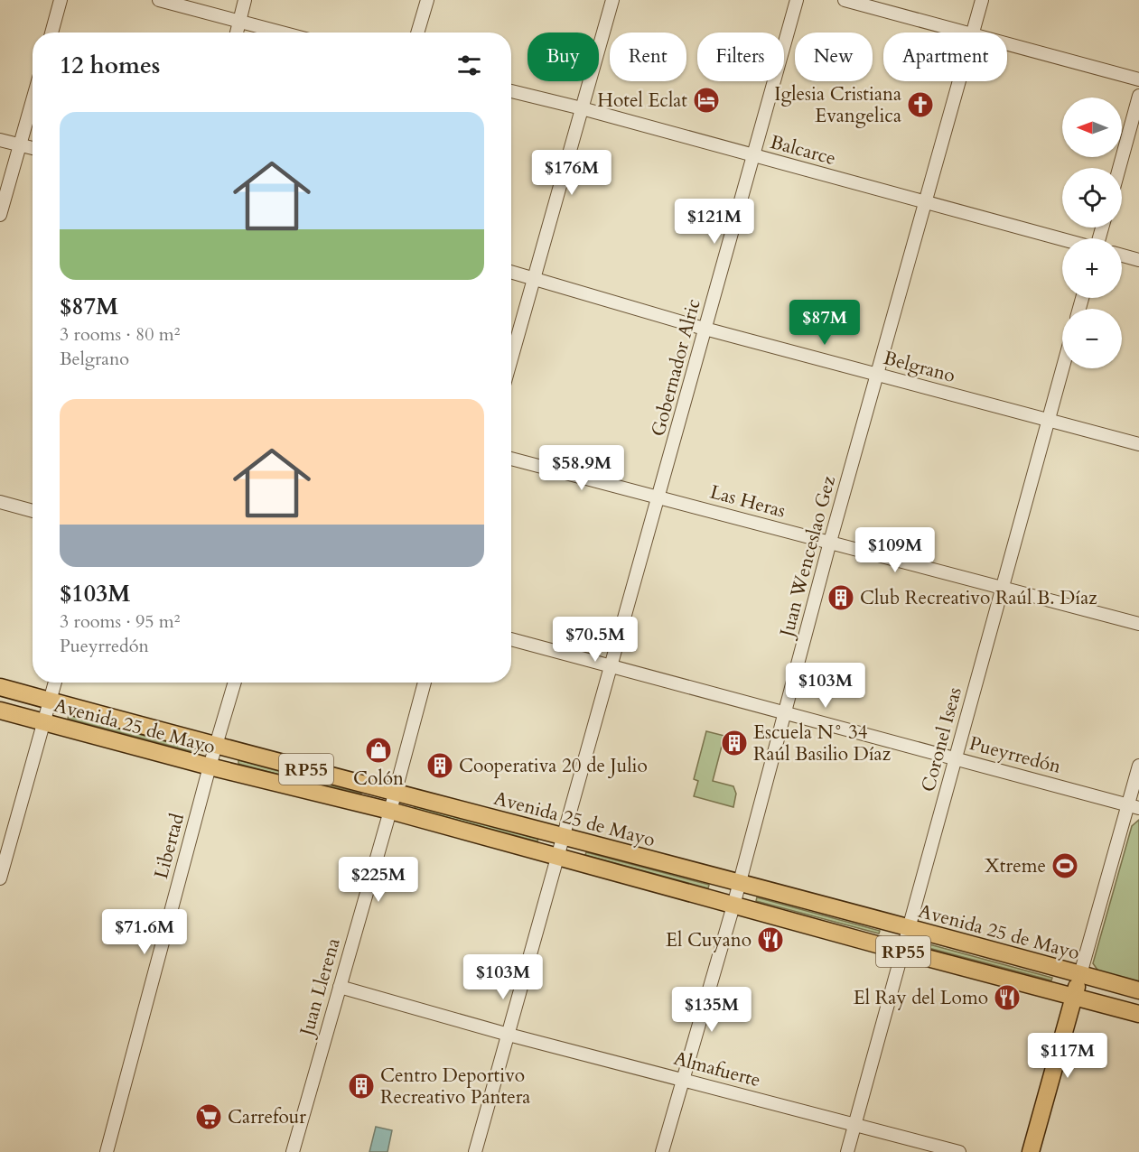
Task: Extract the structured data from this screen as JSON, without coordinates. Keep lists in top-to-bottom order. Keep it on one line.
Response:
{"streets":{"main road":["Avenida 25 de Mayo","RP55"],"street":["Balcarce","Belgrano","Gobernador Alric","Las Heras","Juan Wenceslao Gez","Coronel Iseas","Pueyrredón","Libertad","Juan Llerena","Almafuerte"]},"crossings":[["Balcarce","Gobernador Alric"],["Balcarce","Juan Wenceslao Gez"],["Belgrano","Gobernador Alric"],["Belgrano","Juan Wenceslao Gez"],["Belgrano","Coronel Iseas"],["Gobernador Alric","Las Heras"],["Gobernador Alric","Avenida 25 de Mayo"],["Gobernador Alric","Pueyrredón"],["Gobernador Alric","Almafuerte"],["Las Heras","Juan Wenceslao Gez"],["Las Heras","Coronel Iseas"],["Juan Wenceslao Gez","Avenida 25 de Mayo"],["Juan Wenceslao Gez","Pueyrredón"],["Juan Wenceslao Gez","Almafuerte"],["Avenida 25 de Mayo","Coronel Iseas"],["Avenida 25 de Mayo","Libertad"],["Avenida 25 de Mayo","Juan Llerena"],["Coronel Iseas","Pueyrredón"],["Coronel Iseas","Almafuerte"],["Juan Llerena","Almafuerte"]],"places":{"hotel":["Hotel Eclat"],"church":["Iglesia Cristiana Evangelica"],"building":["Club Recreativo Raúl B. Díaz","Escuela N° 34 Raúl Basilio Díaz","Cooperativa 20 de Julio","Centro Deportivo Recreativo Pantera"],"shop":["Colón"],"sports":["Xtreme"],"restaurant":["El Cuyano","El Ray del Lomo"],"supermarket":["Carrefour"]},"north":"left","page":{"chip":["Buy","Rent","Filters","New","Apartment"],"heading":"12 homes","map_buttons":["+","−"],"list":[{"name":"$87M","note":"3 rooms · 80 m² · Belgrano"},{"name":"$103M","note":"3 rooms · 95 m² · Pueyrredón"}],"price":["$176M","$121M","$87M","$58.9M","$109M","$70.5M","$103M","$225M","$71.6M","$103M","$135M","$117M"]}}
